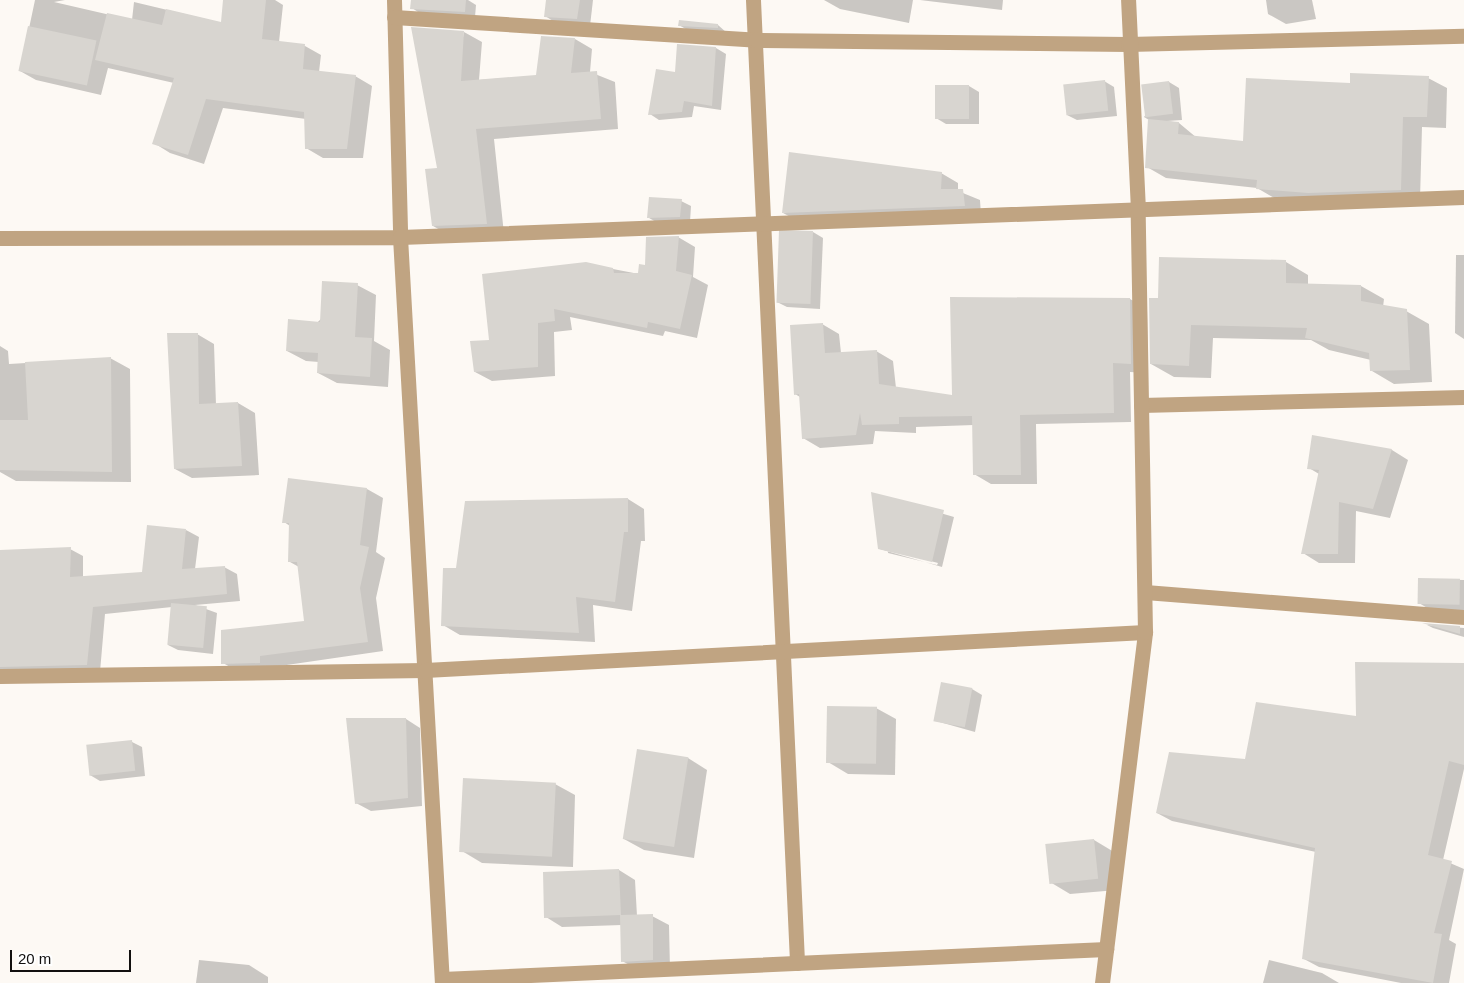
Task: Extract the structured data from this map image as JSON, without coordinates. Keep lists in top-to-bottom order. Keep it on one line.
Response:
{"scale_bar":"20 m"}
